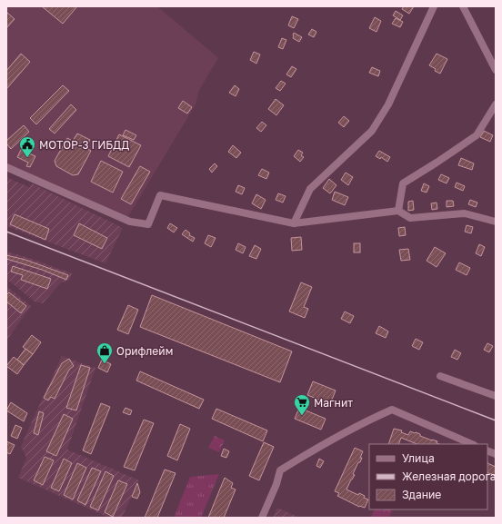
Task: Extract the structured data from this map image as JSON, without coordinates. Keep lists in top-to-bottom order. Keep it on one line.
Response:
{"places":{"public building":["МОТОР-3 ГИБДД"],"shop":["Орифлейм"],"supermarket":["Магнит"]},"legend":["Улица","Железная дорога","Здание"]}
